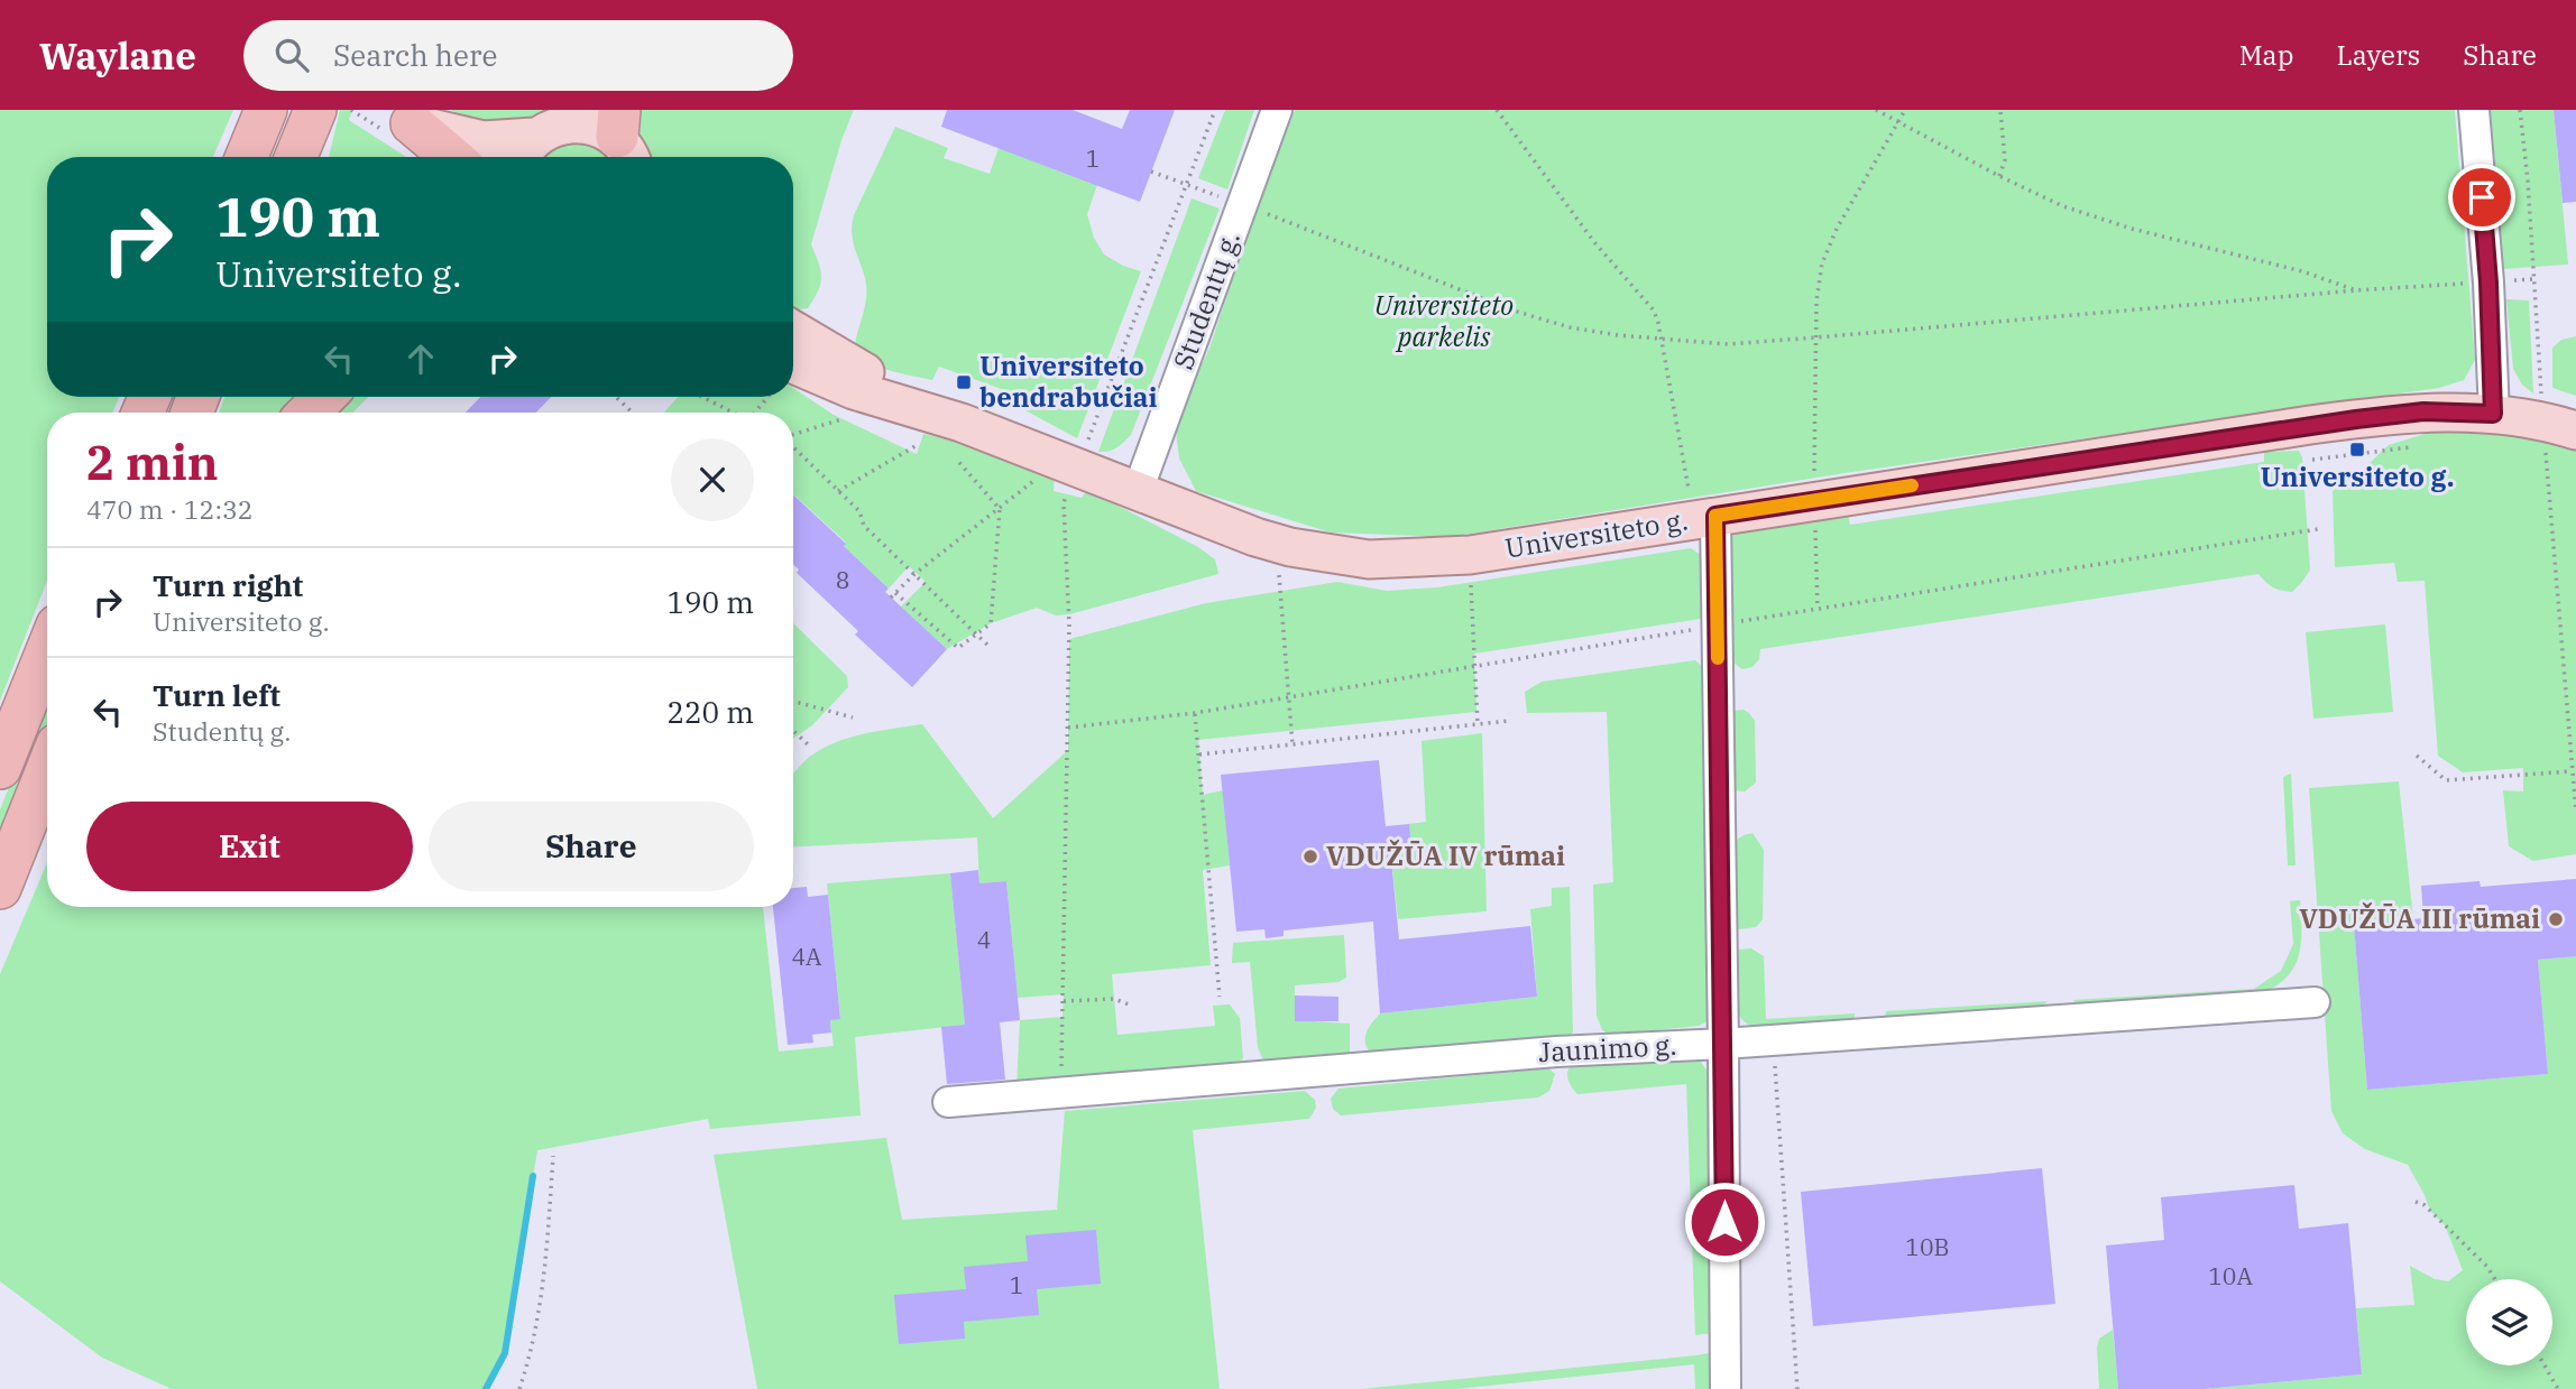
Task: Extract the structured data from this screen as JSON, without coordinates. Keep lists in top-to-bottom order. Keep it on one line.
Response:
{"streets":{"main road":["Universiteto g."],"street":["Studentų g.","Jaunimo g."]},"crossings":[["Studentų g.","Universiteto g."]],"parks":["Universiteto parkelis"],"places":{"transit":["Universiteto bendrabučiai","Universiteto g."],"other":["VDUŽŪA IV rūmai","VDUŽŪA III rūmai"]},"house_numbers":["1","8","4","4A","10B","10A","1"],"page":{"header":"Waylane","search":"Search here","nav":["Map","Layers","Share"],"turn":["190 m","Universiteto g."],"heading":["2 min","470 m · 12:32"],"list":[{"name":"Turn right","note":"Universiteto g.","value":"190 m"},{"name":"Turn left","note":"Studentų g.","value":"220 m"}],"buttons":["Exit","Share"]}}
